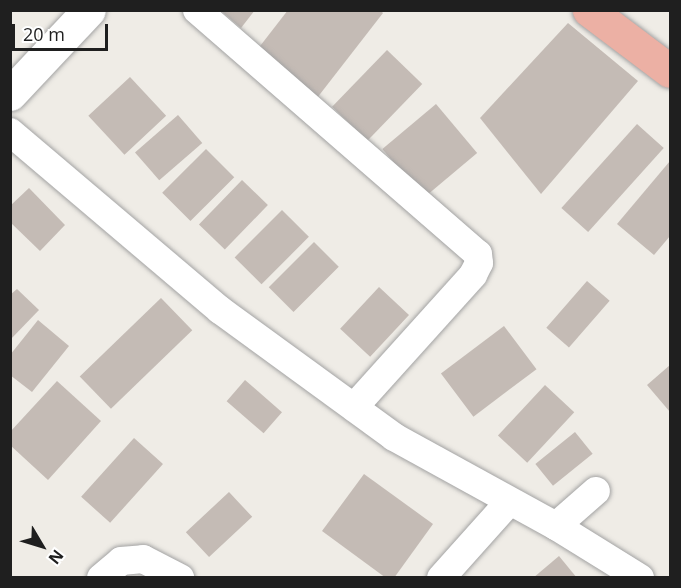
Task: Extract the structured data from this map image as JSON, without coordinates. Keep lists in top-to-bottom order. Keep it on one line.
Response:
{"scale_bar":"20 m","north":"bottom right"}
